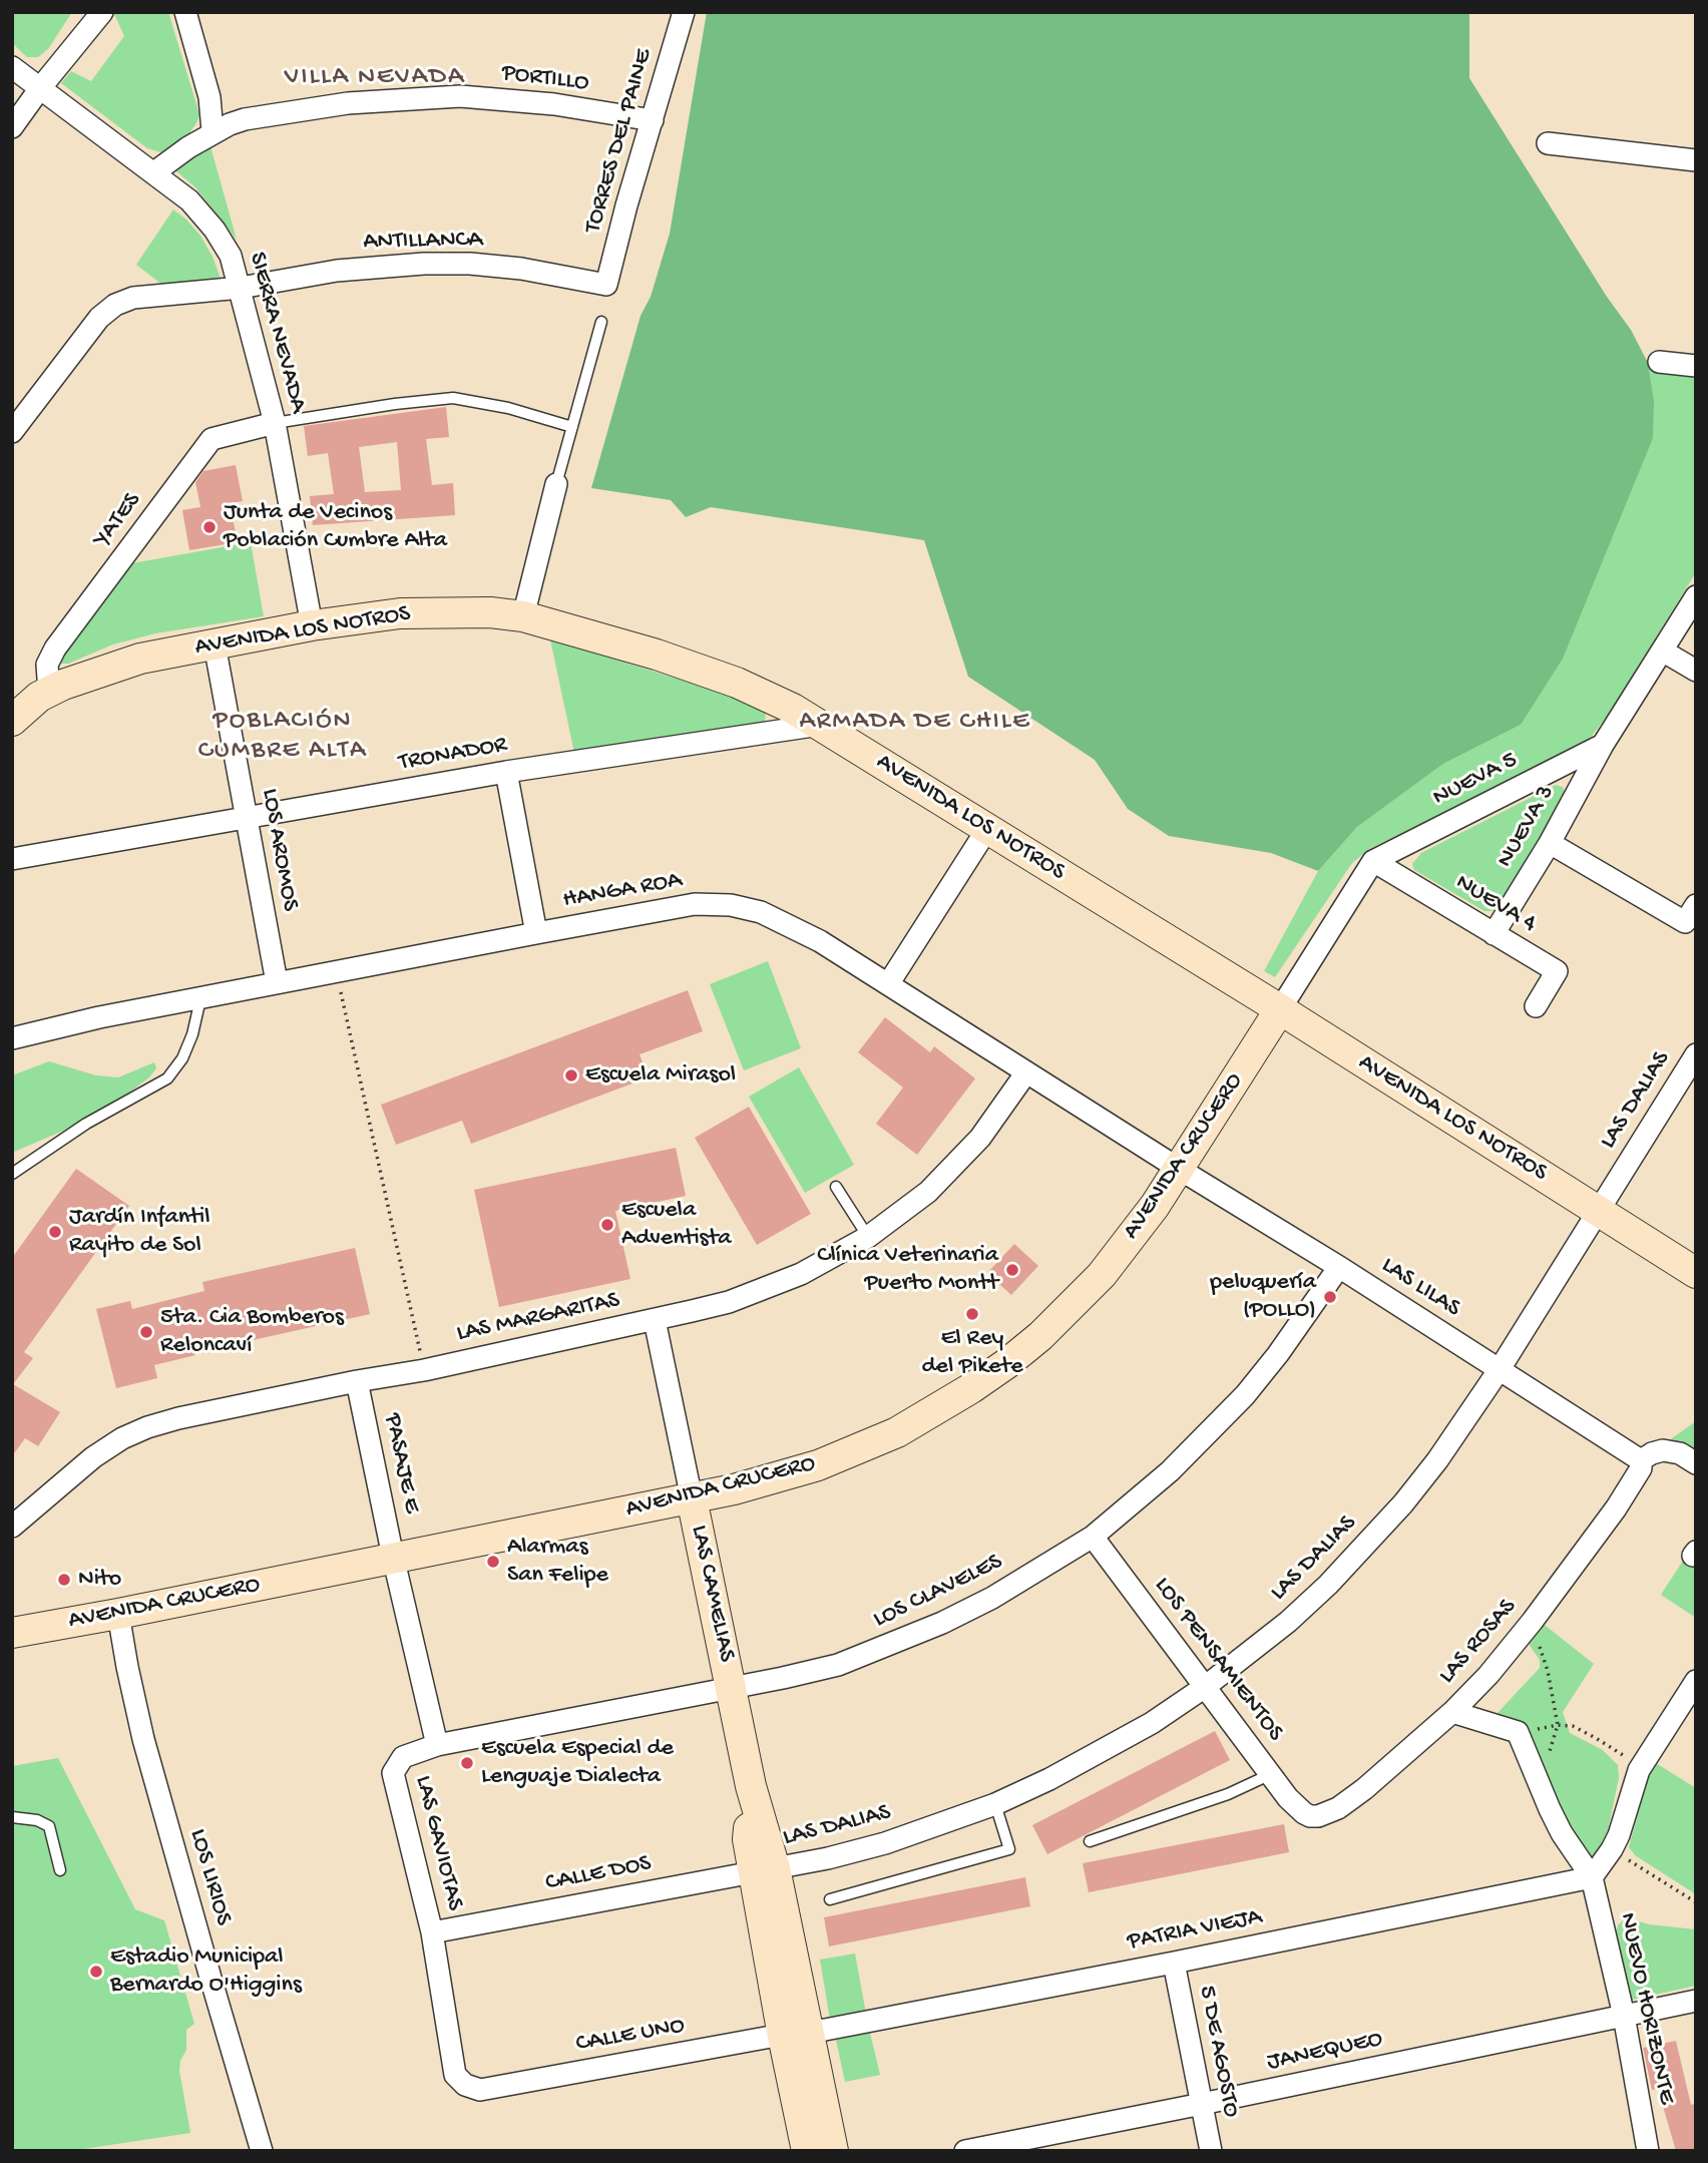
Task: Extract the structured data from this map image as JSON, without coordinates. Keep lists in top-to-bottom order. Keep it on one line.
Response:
{"streets":{"main road":["AVENIDA LOS NOTROS","AVENIDA CRUCERO","LAS CAMELIAS"],"street":["PORTILLO","TORRES DEL PAINE","ANTILLANCA","SIERRA NEVADA","YATES","TRONADOR","NUEVA 5","NUEVA 3","LOS AROMOS","HANGA ROA","NUEVA 4","LAS DALIAS","LAS LILAS","LAS MARGARITAS","PASAJE E","LOS CLAVELES","LAS ROSAS","LOS PENSAMIENTOS","LAS GAVIOTAS","CALLE DOS","LOS LIRIOS","PATRIA VIEJA","NUEVO HORIZONTE","CALLE UNO","5 DE AGOSTO","JANEQUEO"]},"crossings":[["PORTILLO","TORRES DEL PAINE"],["PORTILLO","SIERRA NEVADA"],["TORRES DEL PAINE","ANTILLANCA"],["ANTILLANCA","SIERRA NEVADA"],["SIERRA NEVADA","YATES"],["SIERRA NEVADA","AVENIDA LOS NOTROS"],["YATES","AVENIDA LOS NOTROS"],["AVENIDA LOS NOTROS","TRONADOR"],["AVENIDA LOS NOTROS","LOS AROMOS"],["AVENIDA LOS NOTROS","LAS DALIAS"],["AVENIDA LOS NOTROS","AVENIDA CRUCERO"],["TRONADOR","LOS AROMOS"],["NUEVA 5","NUEVA 3"],["NUEVA 5","NUEVA 4"],["NUEVA 3","NUEVA 4"],["LOS AROMOS","HANGA ROA"],["HANGA ROA","AVENIDA CRUCERO"],["HANGA ROA","LAS LILAS"],["HANGA ROA","LAS MARGARITAS"],["LAS DALIAS","LAS LILAS"],["LAS DALIAS","LAS CAMELIAS"],["LAS DALIAS","LOS PENSAMIENTOS"],["LAS DALIAS","CALLE DOS"],["AVENIDA CRUCERO","LAS LILAS"],["AVENIDA CRUCERO","PASAJE E"],["AVENIDA CRUCERO","LAS CAMELIAS"],["AVENIDA CRUCERO","LAS GAVIOTAS"],["AVENIDA CRUCERO","LOS LIRIOS"],["LAS LILAS","LOS CLAVELES"],["LAS LILAS","LAS ROSAS"],["LAS MARGARITAS","PASAJE E"],["LAS MARGARITAS","LAS CAMELIAS"],["PASAJE E","LAS GAVIOTAS"],["LOS CLAVELES","LAS CAMELIAS"],["LOS CLAVELES","LOS PENSAMIENTOS"],["LOS CLAVELES","LAS GAVIOTAS"],["LAS CAMELIAS","CALLE DOS"],["LAS CAMELIAS","PATRIA VIEJA"],["LAS CAMELIAS","CALLE UNO"],["LAS ROSAS","LOS PENSAMIENTOS"],["LAS GAVIOTAS","CALLE DOS"],["LAS GAVIOTAS","CALLE UNO"],["PATRIA VIEJA","NUEVO HORIZONTE"],["PATRIA VIEJA","CALLE UNO"],["PATRIA VIEJA","5 DE AGOSTO"],["NUEVO HORIZONTE","JANEQUEO"],["5 DE AGOSTO","JANEQUEO"]],"districts":["VILLA NEVADA","POBLACIÓN CUMBRE ALTA","ARMADA DE CHILE"],"places":["Junta de Vecinos Población Cumbre Alta","Escuela Mirasol","Escuela Adventista","Jardín Infantil Rayito de Sol","Clínica Veterinaria Puerto Montt","peluquería (POLLO)","El Rey del Pikete","5ta. Cia Bomberos Reloncaví","Alarmas San Felipe","Nito","Escuela Especial de Lenguaje Dialecta","Estadio Municipal Bernardo O'Higgins"]}
